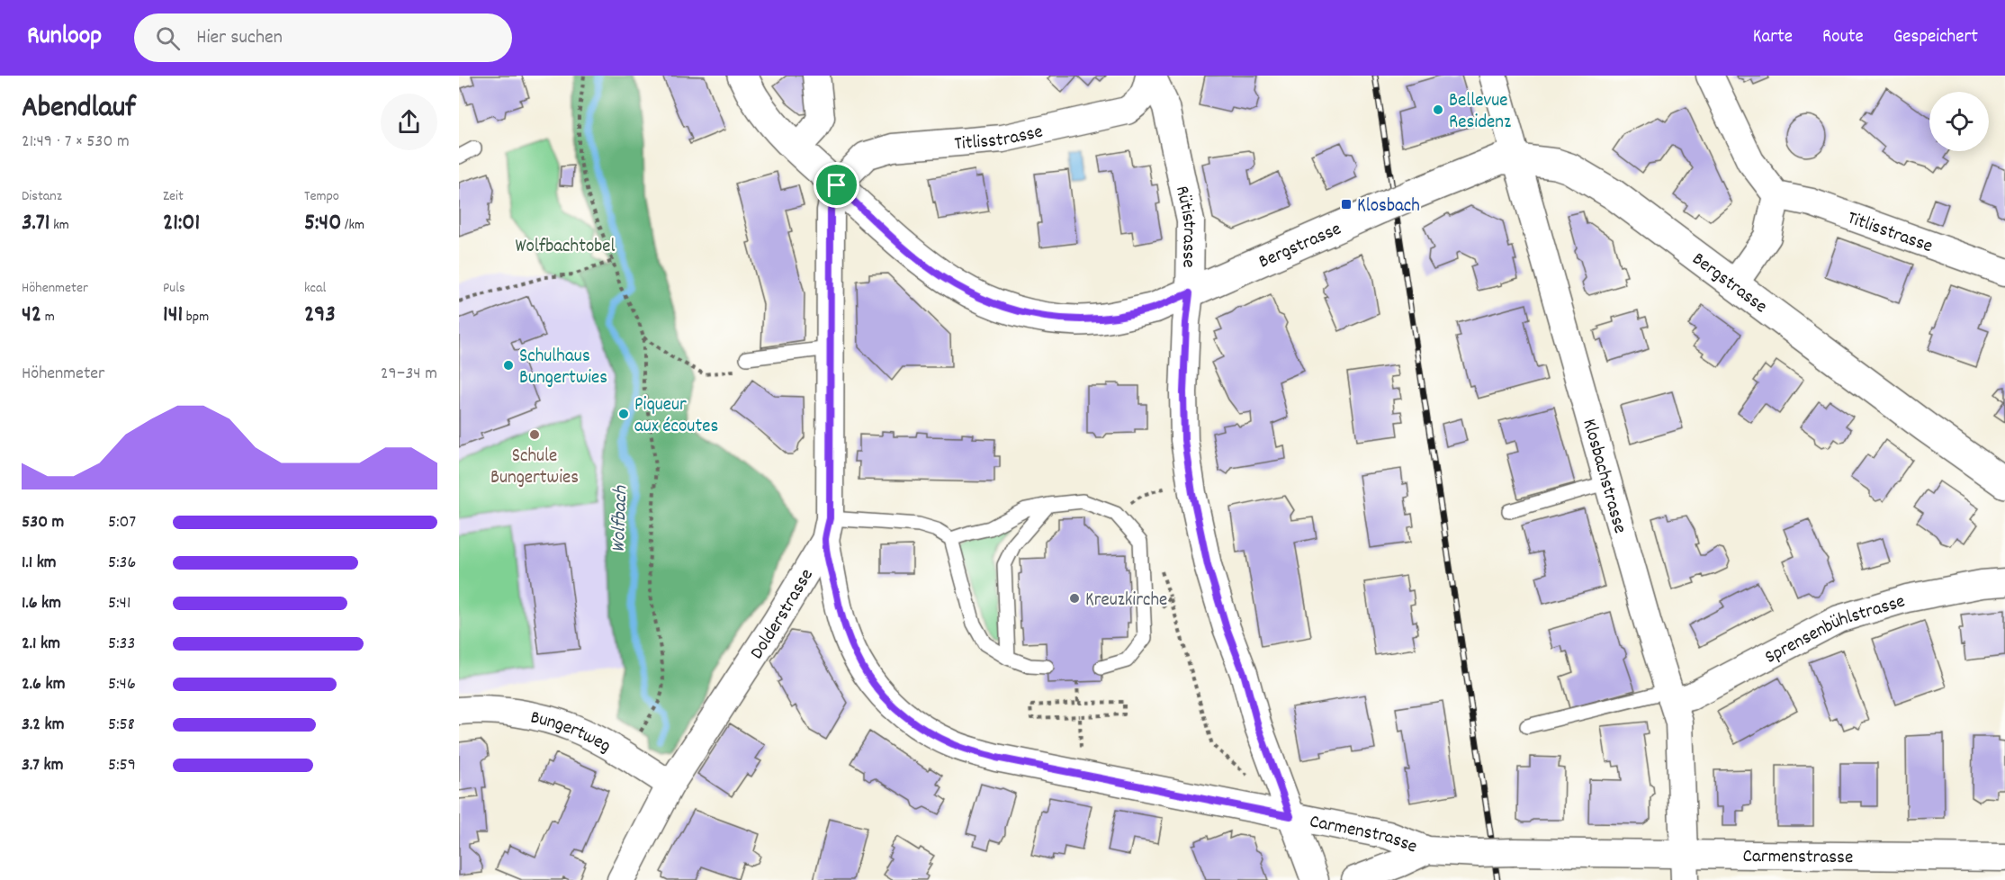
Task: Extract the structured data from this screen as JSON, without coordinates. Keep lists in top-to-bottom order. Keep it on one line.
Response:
{"streets":{"main road":["Bergstrasse"],"street":["Titlisstrasse","Rütistrasse","Klosbachstrasse","Dolderstrasse","Sprensenbühlstrasse","Bungertweg","Carmenstrasse"]},"crossings":[["Titlisstrasse","Rütistrasse"],["Titlisstrasse","Bergstrasse"],["Rütistrasse","Bergstrasse"],["Rütistrasse","Carmenstrasse"],["Bergstrasse","Klosbachstrasse"],["Klosbachstrasse","Sprensenbühlstrasse"],["Klosbachstrasse","Carmenstrasse"],["Dolderstrasse","Bungertweg"],["Dolderstrasse","Carmenstrasse"]],"water":["Wolfbach"],"parks":["Wolfbachtobel"],"places":{"other":["Bellevue Residenz","Schulhaus Bungertwies","Piqueur aux écoutes","Schule Bungertwies","Kreuzkirche"],"transit":["Klosbach"]},"page":{"header":"Runloop","search":"Hier suchen","nav":["Karte","Route","Gespeichert"],"heading":["Abendlauf","21:49 · 7 × 530 m"],"stats":[["Distanz","3.71 km"],["Zeit","21:01"],["Tempo","5:40 /km"],["Höhenmeter","42 m"],["Puls","141 bpm"],["kcal","293"]],"chart":["Höhenmeter","29–34 m"],"list":[{"name":"530 m","note":"5:07"},{"name":"1.1 km","note":"5:36"},{"name":"1.6 km","note":"5:41"},{"name":"2.1 km","note":"5:33"},{"name":"2.6 km","note":"5:46"},{"name":"3.2 km","note":"5:58"},{"name":"3.7 km","note":"5:59"}]}}
